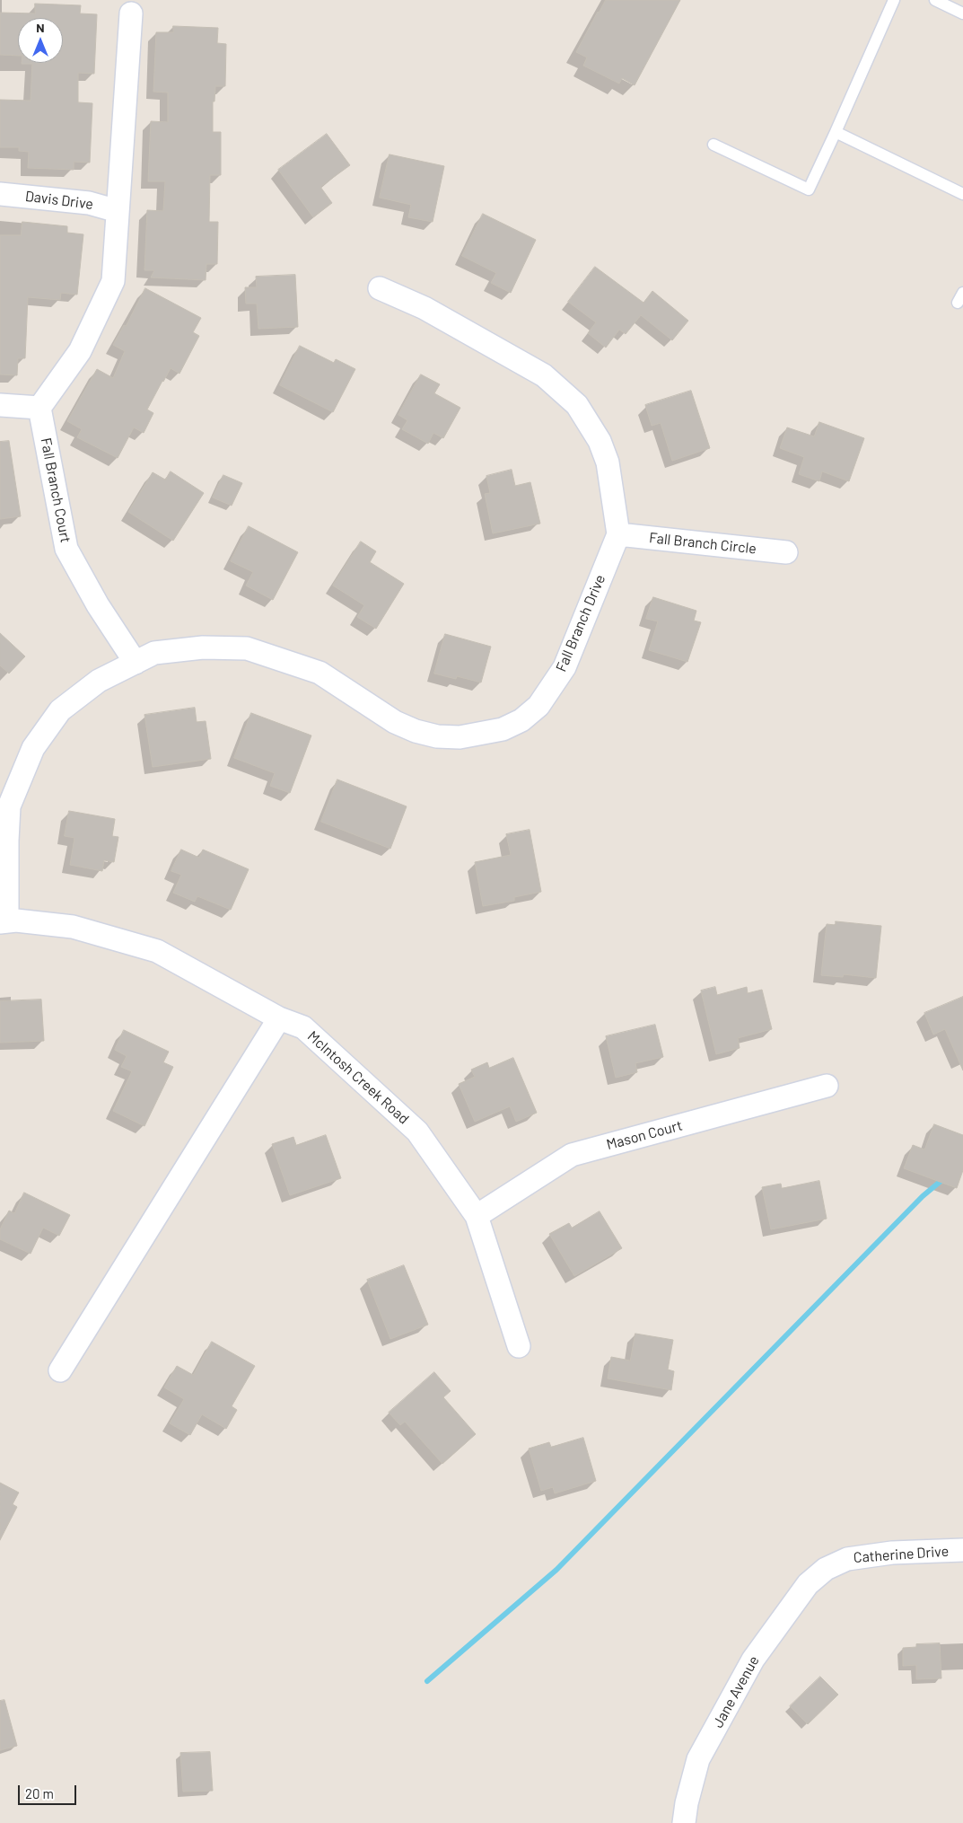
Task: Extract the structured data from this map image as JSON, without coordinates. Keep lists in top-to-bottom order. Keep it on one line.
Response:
{"streets":{"street":["Davis Drive","Fall Branch Court","Fall Branch Circle","Fall Branch Drive","McIntosh Creek Road","Mason Court","Catherine Drive","Jane Avenue"]},"crossings":[["Fall Branch Court","Fall Branch Drive"],["Fall Branch Circle","Fall Branch Drive"],["Fall Branch Drive","McIntosh Creek Road"],["McIntosh Creek Road","Mason Court"],["Catherine Drive","Jane Avenue"]],"scale_bar":"20 m","north":"top"}
